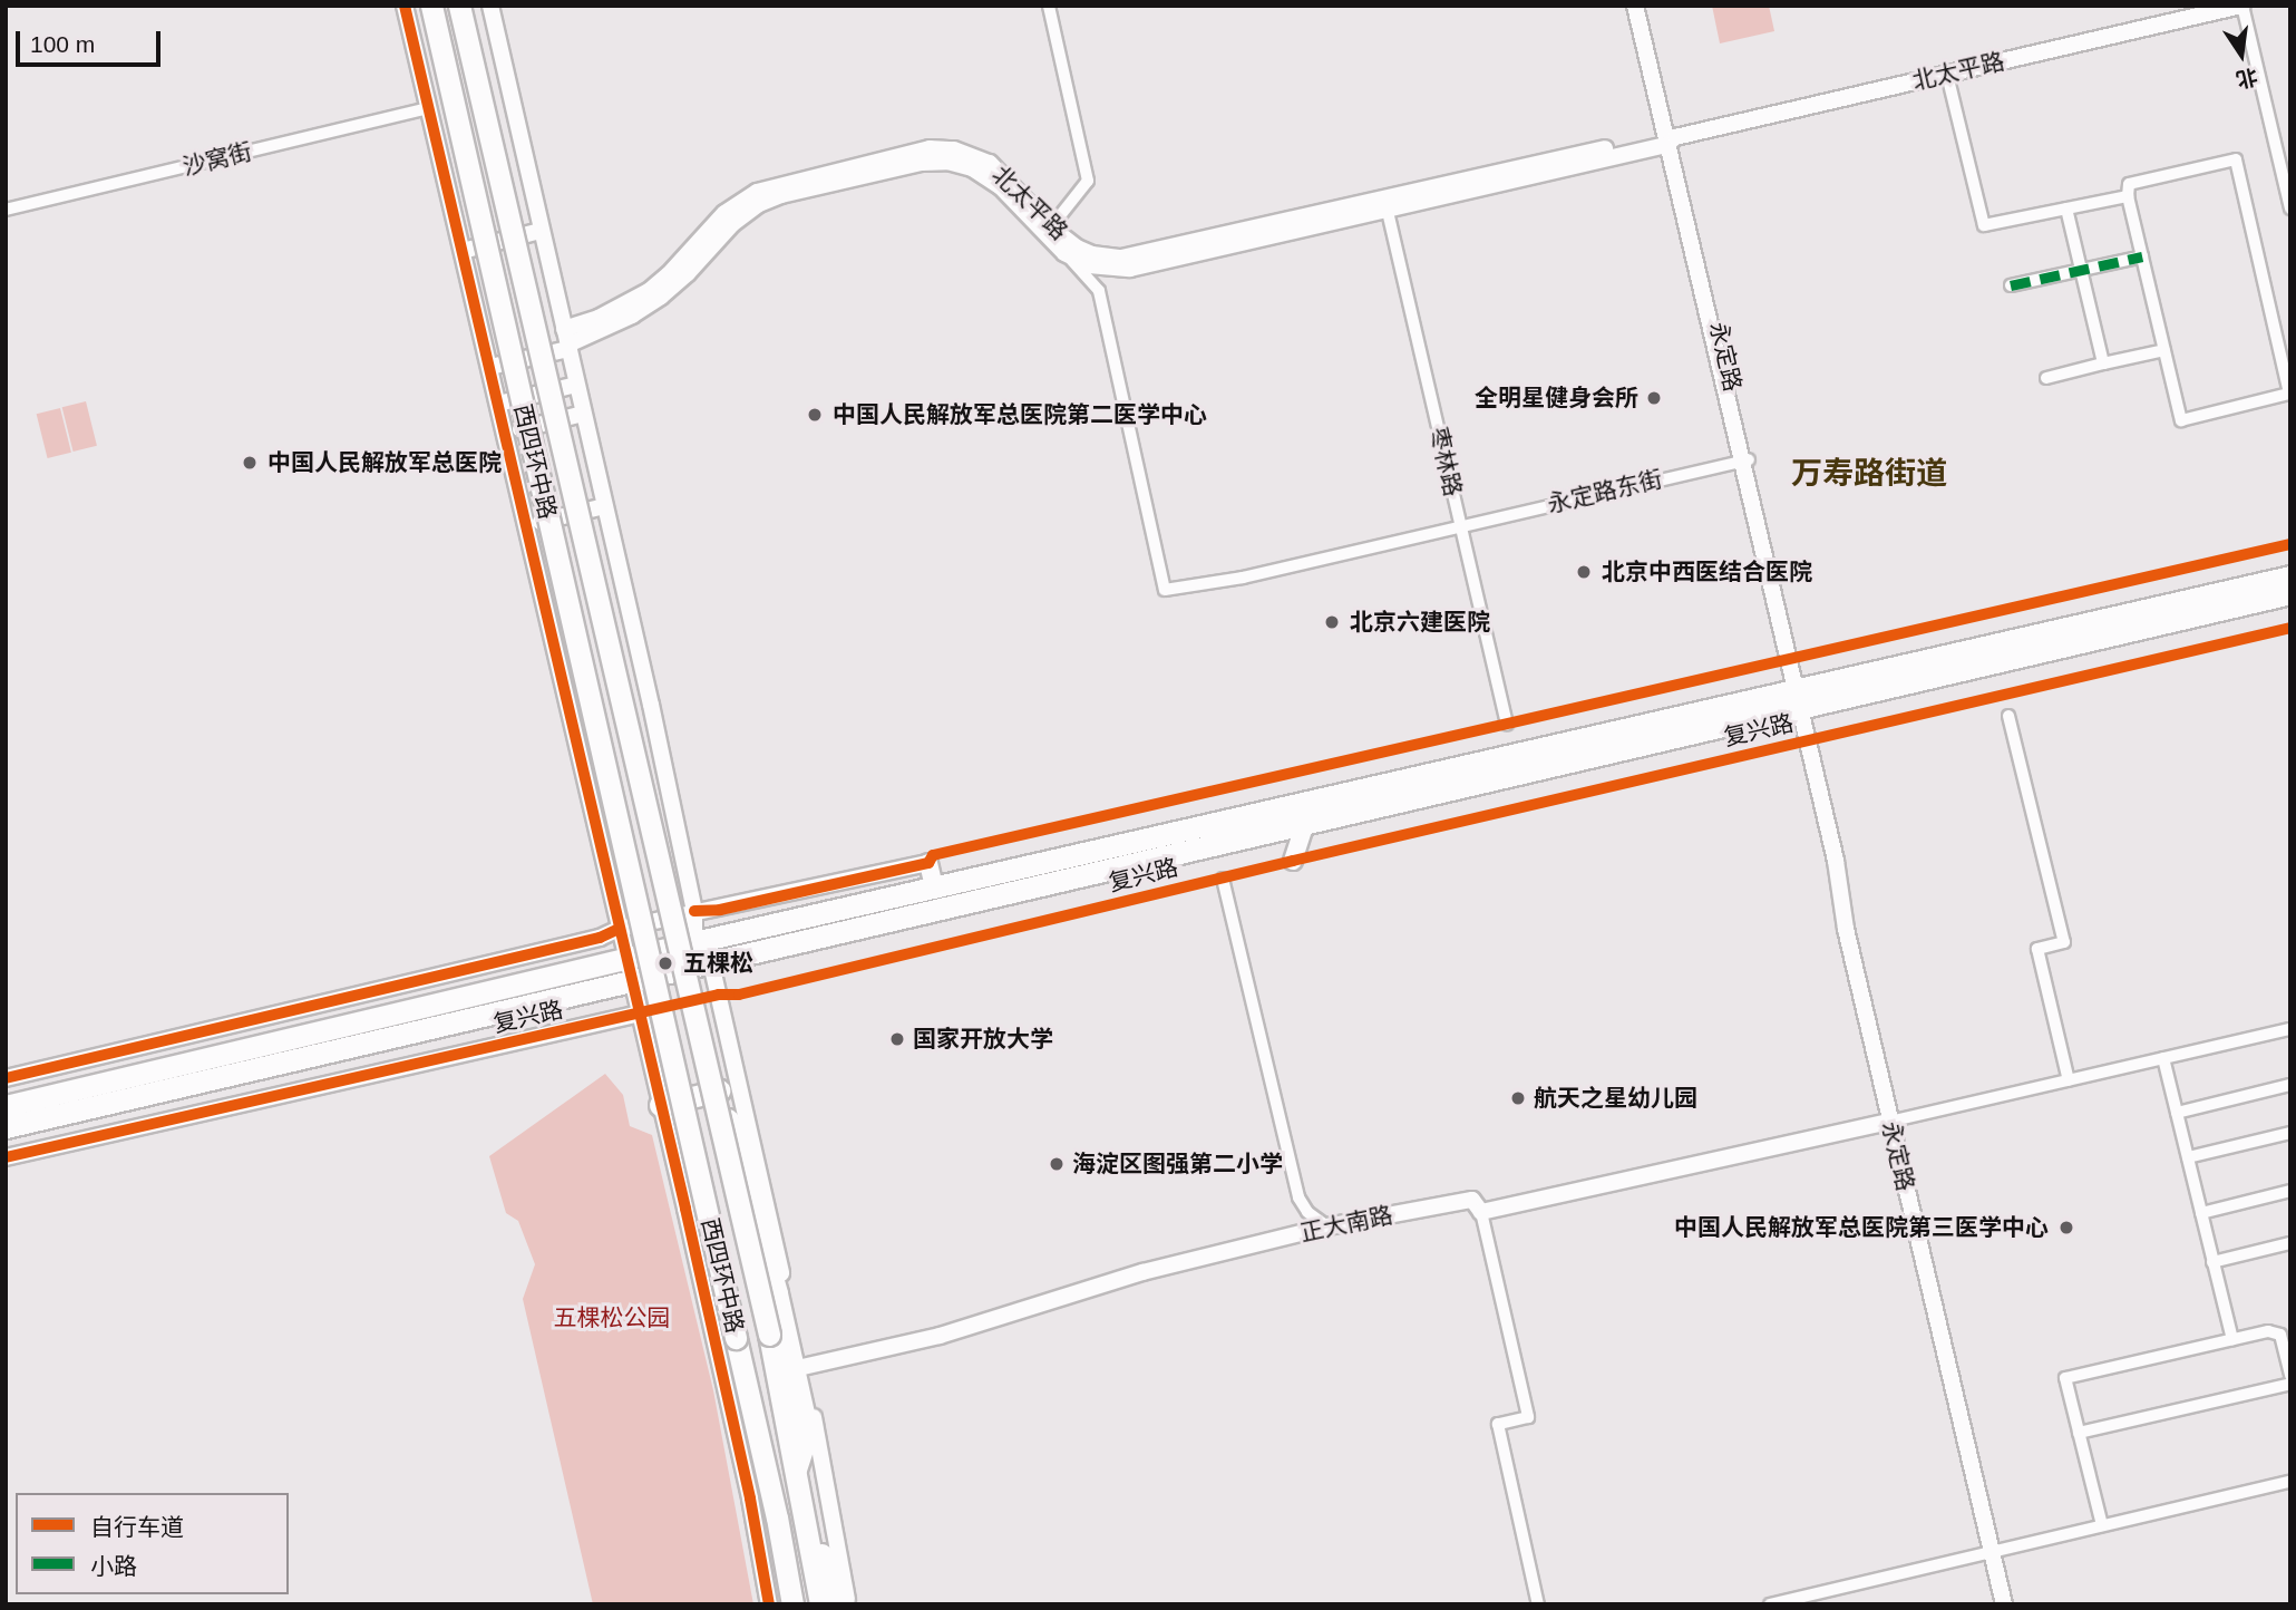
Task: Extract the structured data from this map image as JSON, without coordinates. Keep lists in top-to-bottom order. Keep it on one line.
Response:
{"streets":{"highway":["西四环中路","复兴路"],"street":["北太平路","沙窝街","永定路","枣林路","永定路东街","正大南路"]},"crossings":[["北太平路","永定路"],["北太平路","西四环中路"],["北太平路","枣林路"],["北太平路","永定路东街"],["沙窝街","西四环中路"],["永定路","永定路东街"],["永定路","复兴路"],["永定路","正大南路"],["西四环中路","复兴路"],["枣林路","永定路东街"]],"districts":["万寿路街道"],"parks":["五棵松公园"],"places":["全明星健身会所","中国人民解放军总医院第二医学中心","中国人民解放军总医院","北京中西医结合医院","北京六建医院","五棵松","国家开放大学","航天之星幼儿园","海淀区图强第二小学","中国人民解放军总医院第三医学中心"],"legend":["自行车道","小路"],"scale_bar":"100 m","north":"bottom"}
